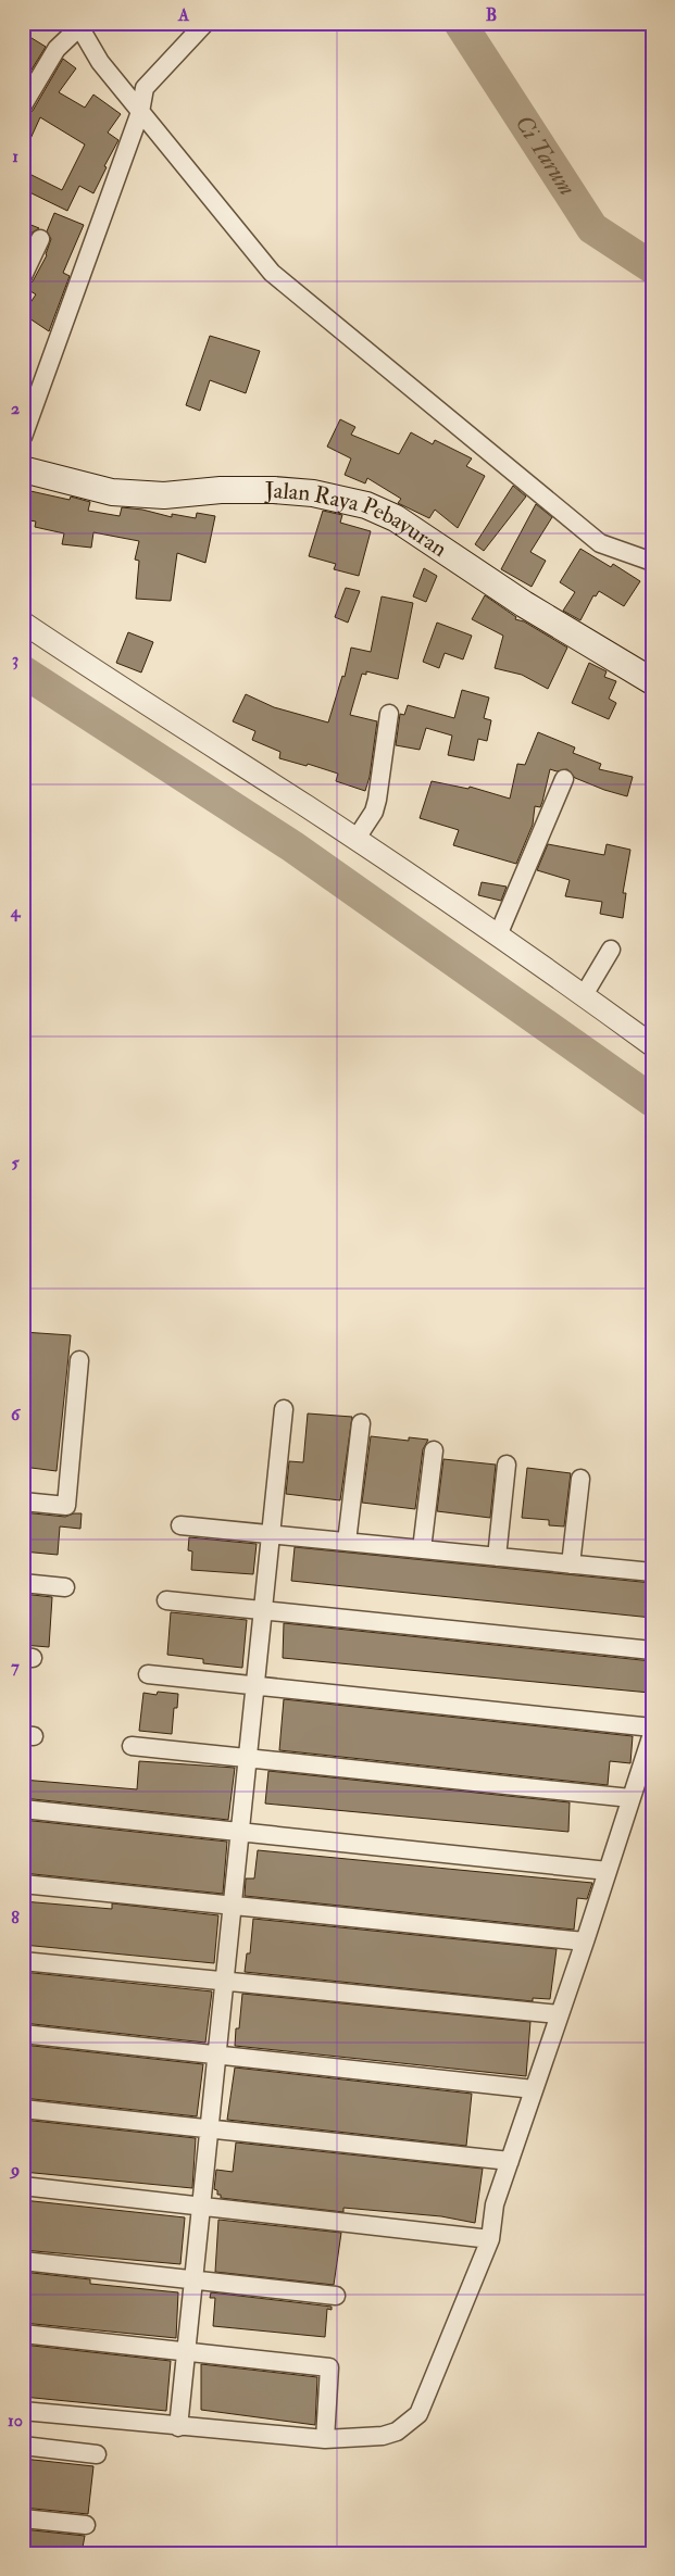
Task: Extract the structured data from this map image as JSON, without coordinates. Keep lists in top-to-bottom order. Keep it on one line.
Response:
{"streets":{"main road":["Jalan Raya Pebayuran"]},"water":["Ci Tarum"],"grid":{"columns":["A","B"],"rows":["1","2","3","4","5","6","7","8","9","10"]}}
